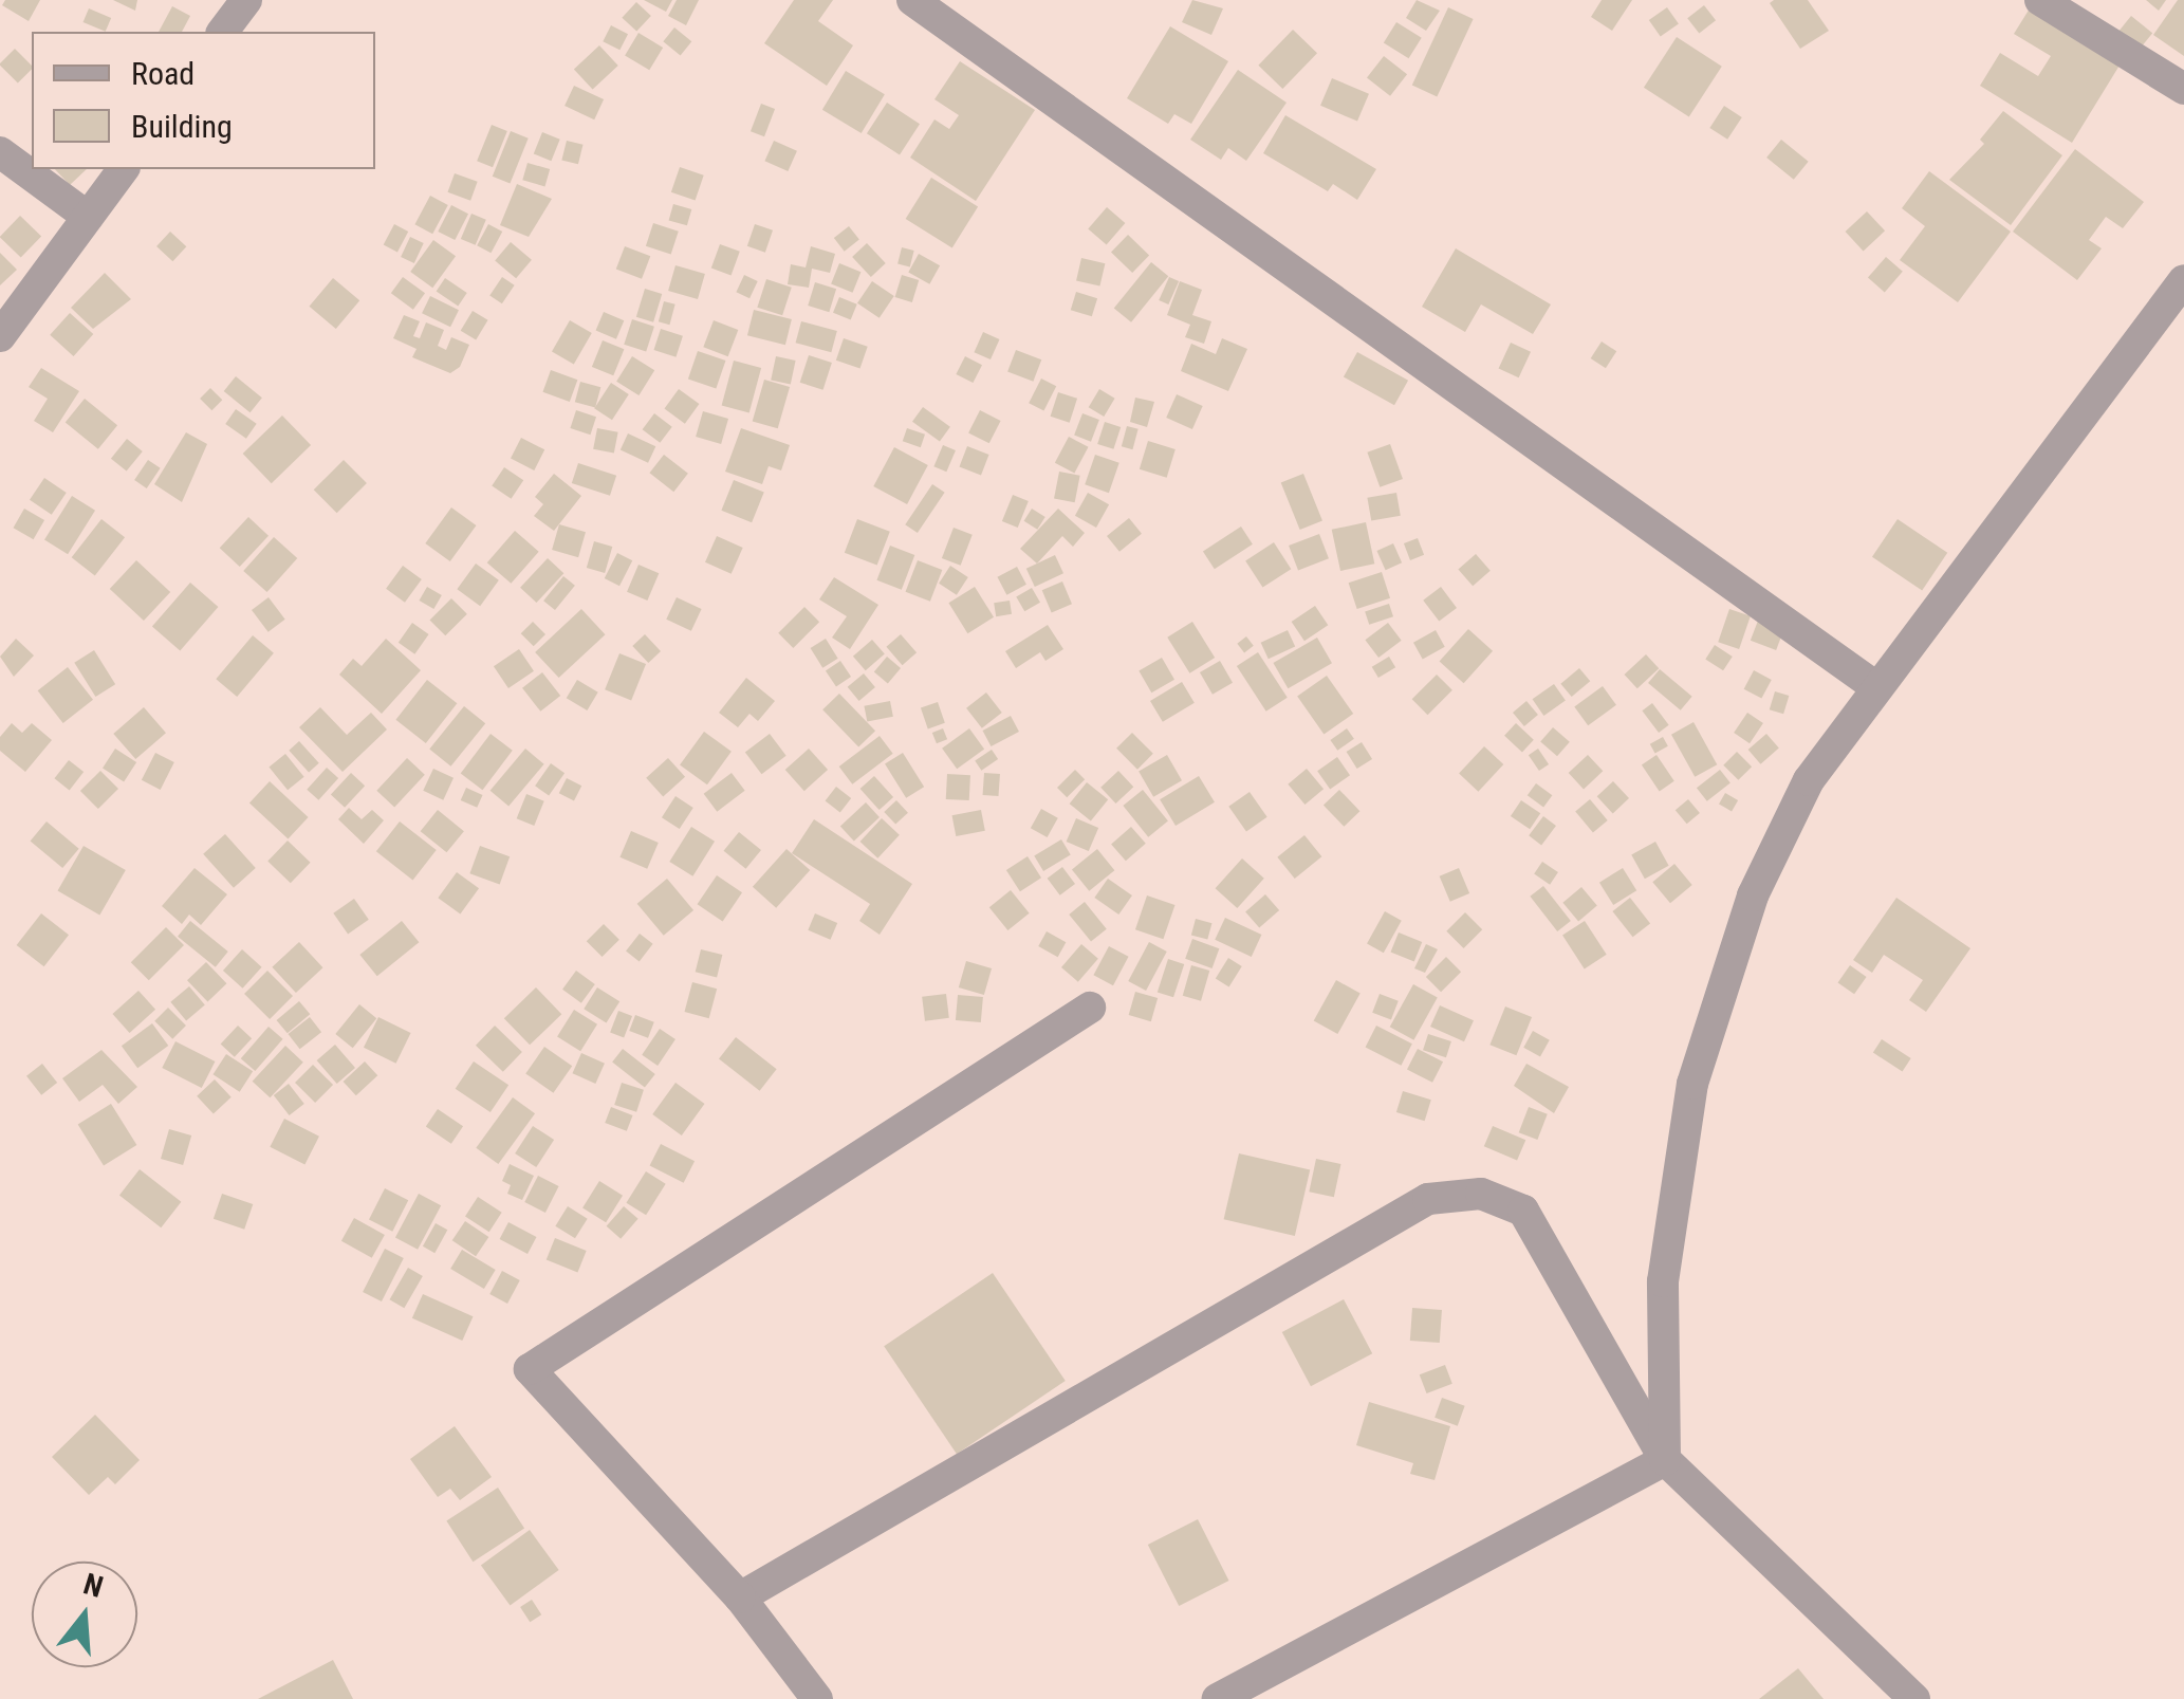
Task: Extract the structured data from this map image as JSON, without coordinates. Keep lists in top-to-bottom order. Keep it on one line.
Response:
{"legend":["Road","Building"],"north":"top"}
